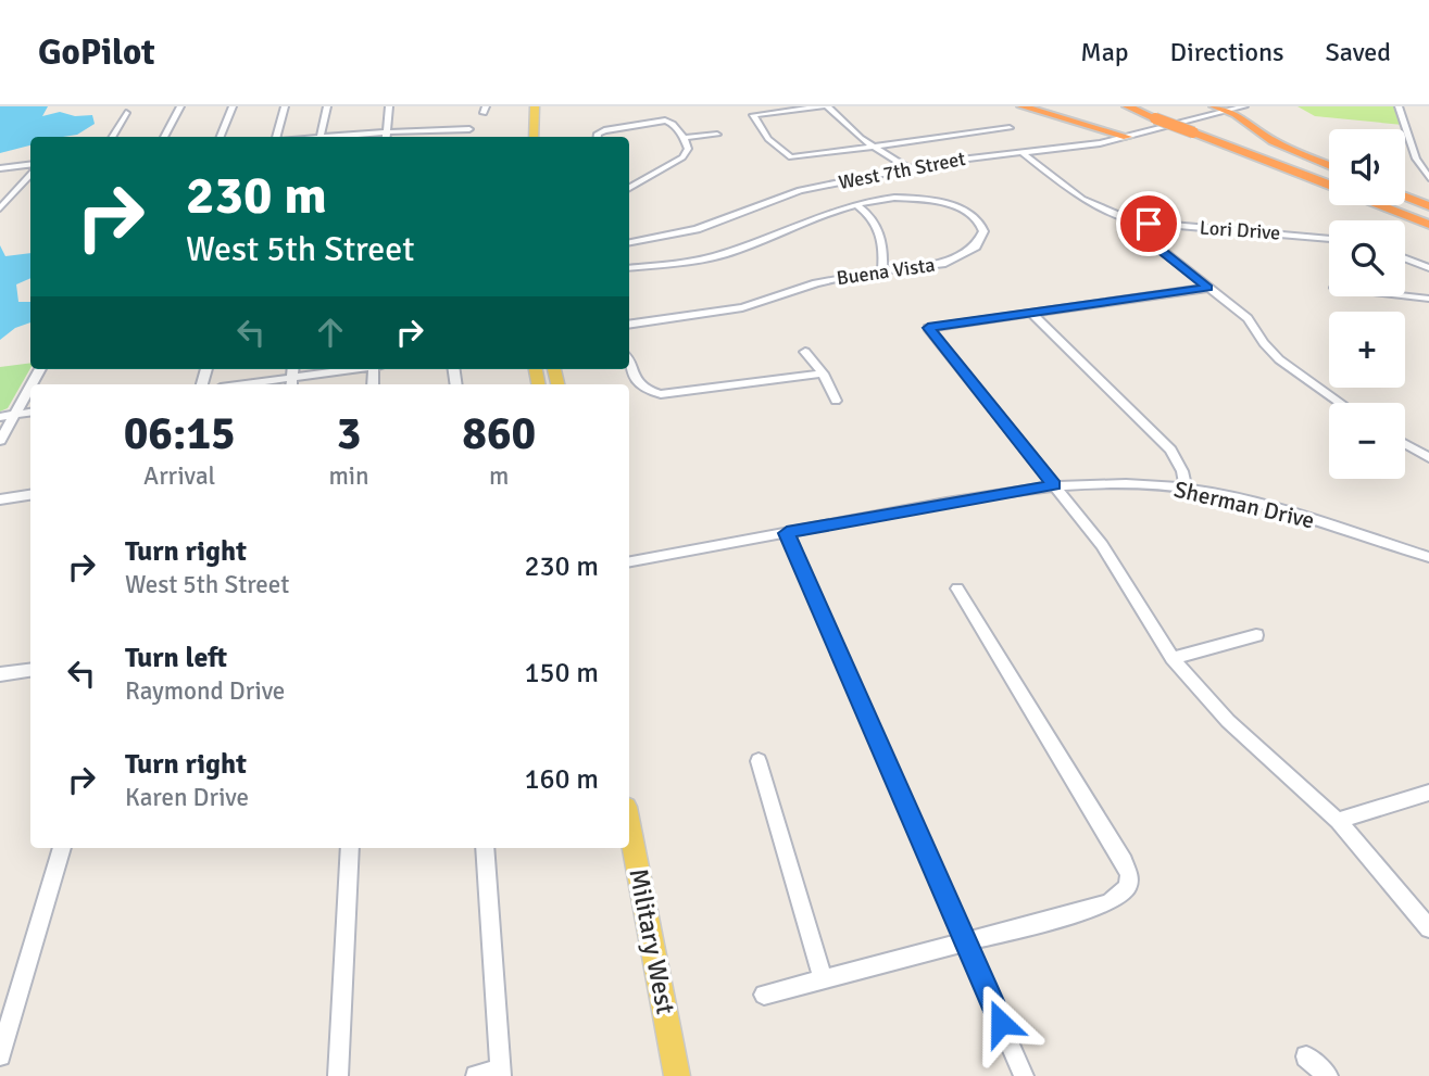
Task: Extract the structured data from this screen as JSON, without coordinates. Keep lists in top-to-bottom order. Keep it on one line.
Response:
{"streets":{"main road":["Military West"],"street":["West 7th Street","Lori Drive","Buena Vista","Sherman Drive"]},"crossings":[["West 7th Street","Lori Drive"]],"page":{"header":"GoPilot","nav":["Map","Directions","Saved"],"map_buttons":["+","−"],"turn":["230 m","West 5th Street"],"eta":["06:15","Arrival","3","min","860","m"],"list":[{"name":"Turn right","note":"West 5th Street","value":"230 m"},{"name":"Turn left","note":"Raymond Drive","value":"150 m"},{"name":"Turn right","note":"Karen Drive","value":"160 m"}]}}
